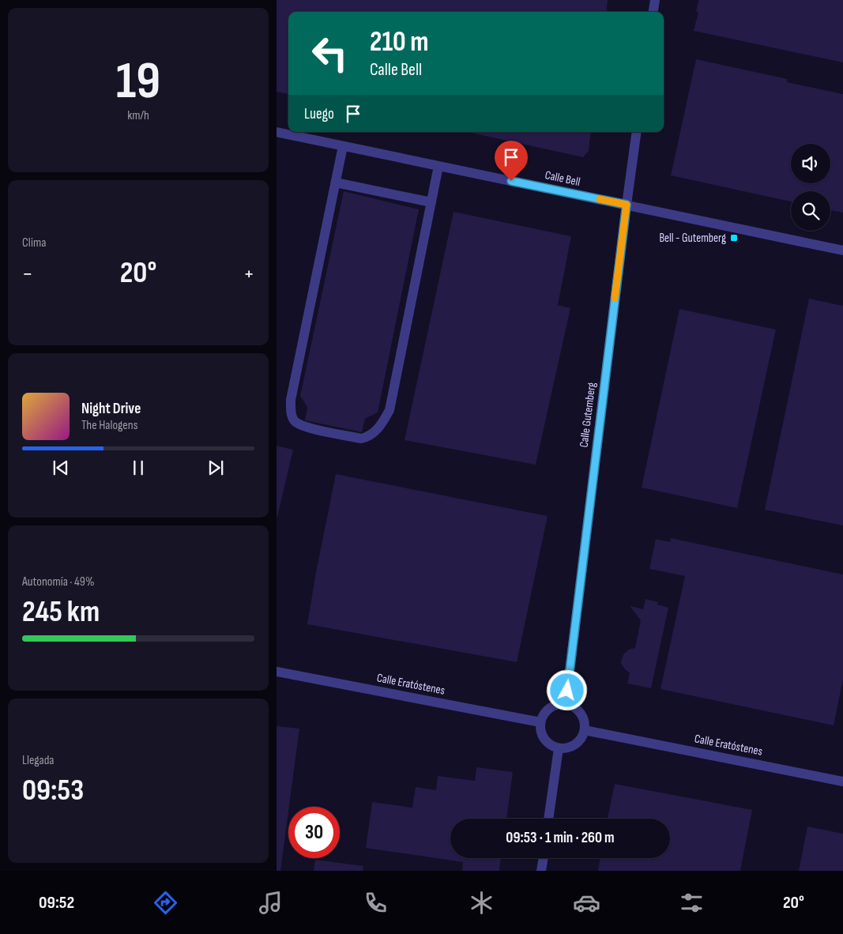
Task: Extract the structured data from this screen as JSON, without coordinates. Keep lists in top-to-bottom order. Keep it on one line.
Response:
{"streets":{"street":["Calle Bell","Calle Gutemberg","Calle Eratóstenes"]},"crossings":[["Calle Bell","Calle Gutemberg"],["Calle Gutemberg","Calle Eratóstenes"]],"places":{"transit":["Bell - Gutemberg"]},"page":{"tile":[["19","km/h"],"Clima",["Autonomía · 49%","245 km"],["Llegada","09:53"]],"turn":["210 m","Calle Bell"],"then":"Luego","heat":["−","20°","+"],"song":["Night Drive","The Halogens"],"limit":"30","trip":"09:53 · 1 min · 260 m","tabs":["09:52","20°"]}}
